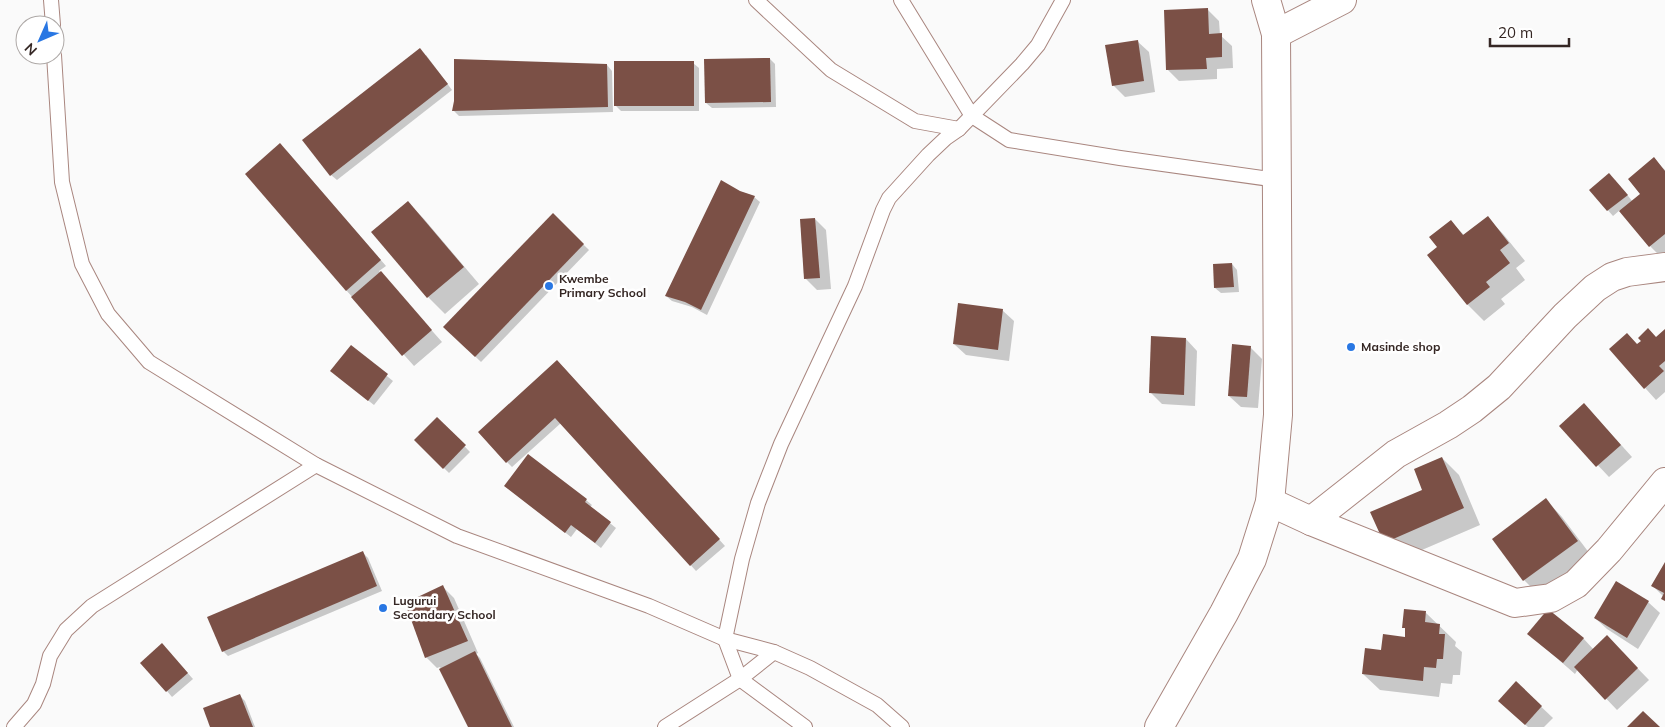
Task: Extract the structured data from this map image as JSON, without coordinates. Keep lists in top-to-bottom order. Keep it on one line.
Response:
{"places":["Kwembe Primary School","Masinde shop","Lugurui Secondary School"],"scale_bar":"20 m","north":"bottom left"}
